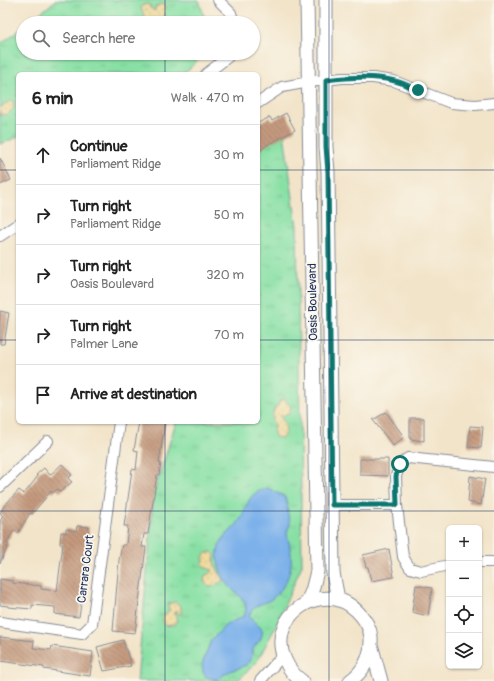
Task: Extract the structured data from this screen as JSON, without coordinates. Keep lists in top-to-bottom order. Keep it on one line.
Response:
{"streets":{"main road":["Oasis Boulevard"],"street":["Carrara Court"]},"page":{"search":"Search here","heading":["6 min","Walk · 470 m"],"list":[["Continue","Parliament Ridge","30 m"],["Turn right","Parliament Ridge","50 m"],["Turn right","Oasis Boulevard","320 m"],["Turn right","Palmer Lane","70 m"],"Arrive at destination"],"map_buttons":["+","−"]}}
